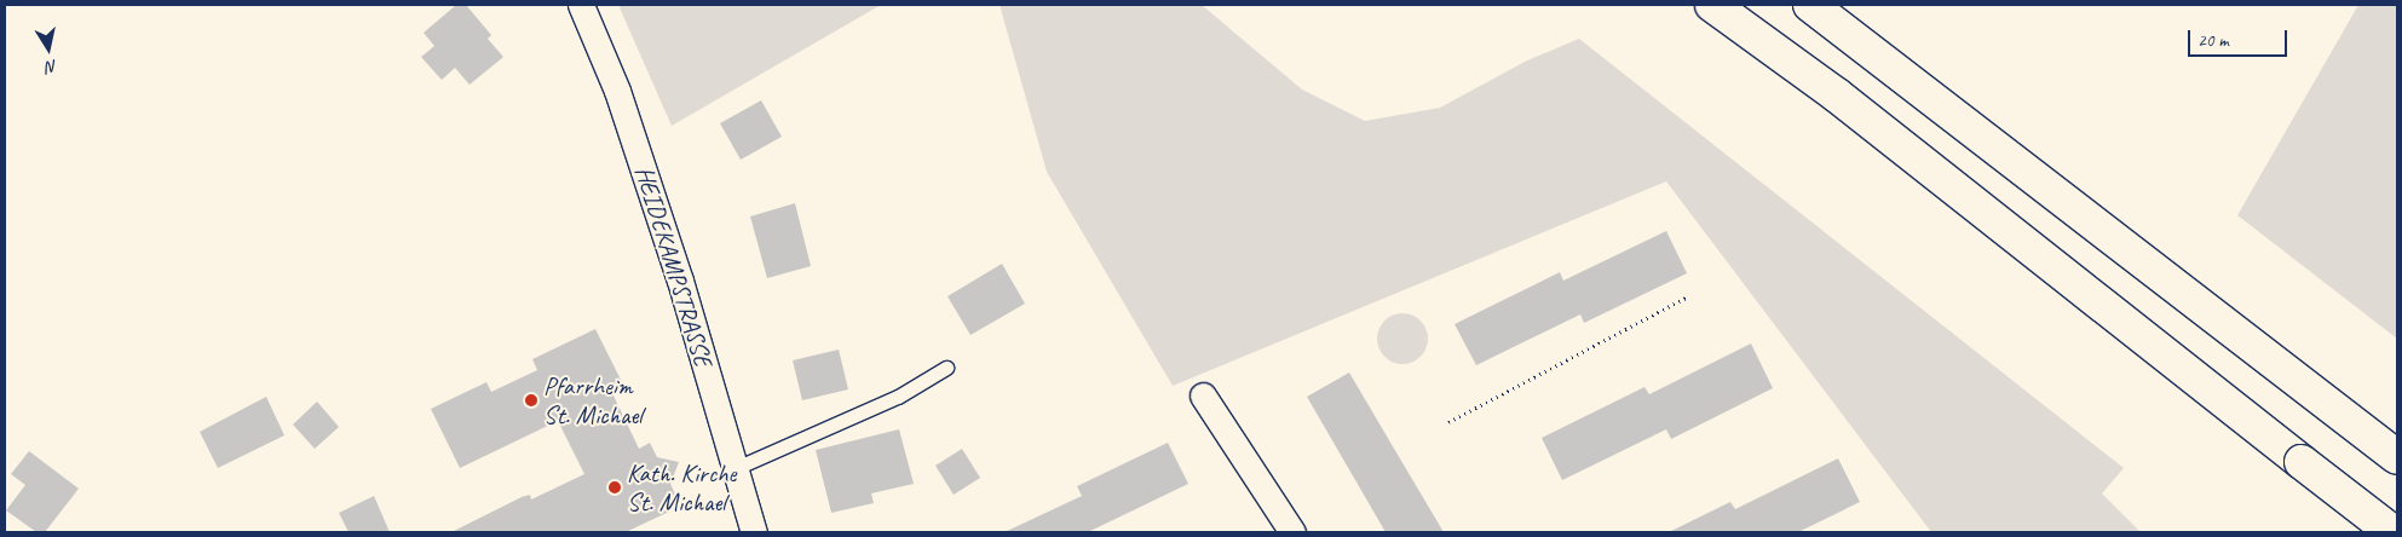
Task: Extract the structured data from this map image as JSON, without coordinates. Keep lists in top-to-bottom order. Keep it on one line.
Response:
{"streets":{"street":["HEIDEKAMPSTRASSE"]},"places":["Pfarrheim St. Michael","Kath. Kirche St. Michael"],"scale_bar":"20 m","north":"bottom"}
